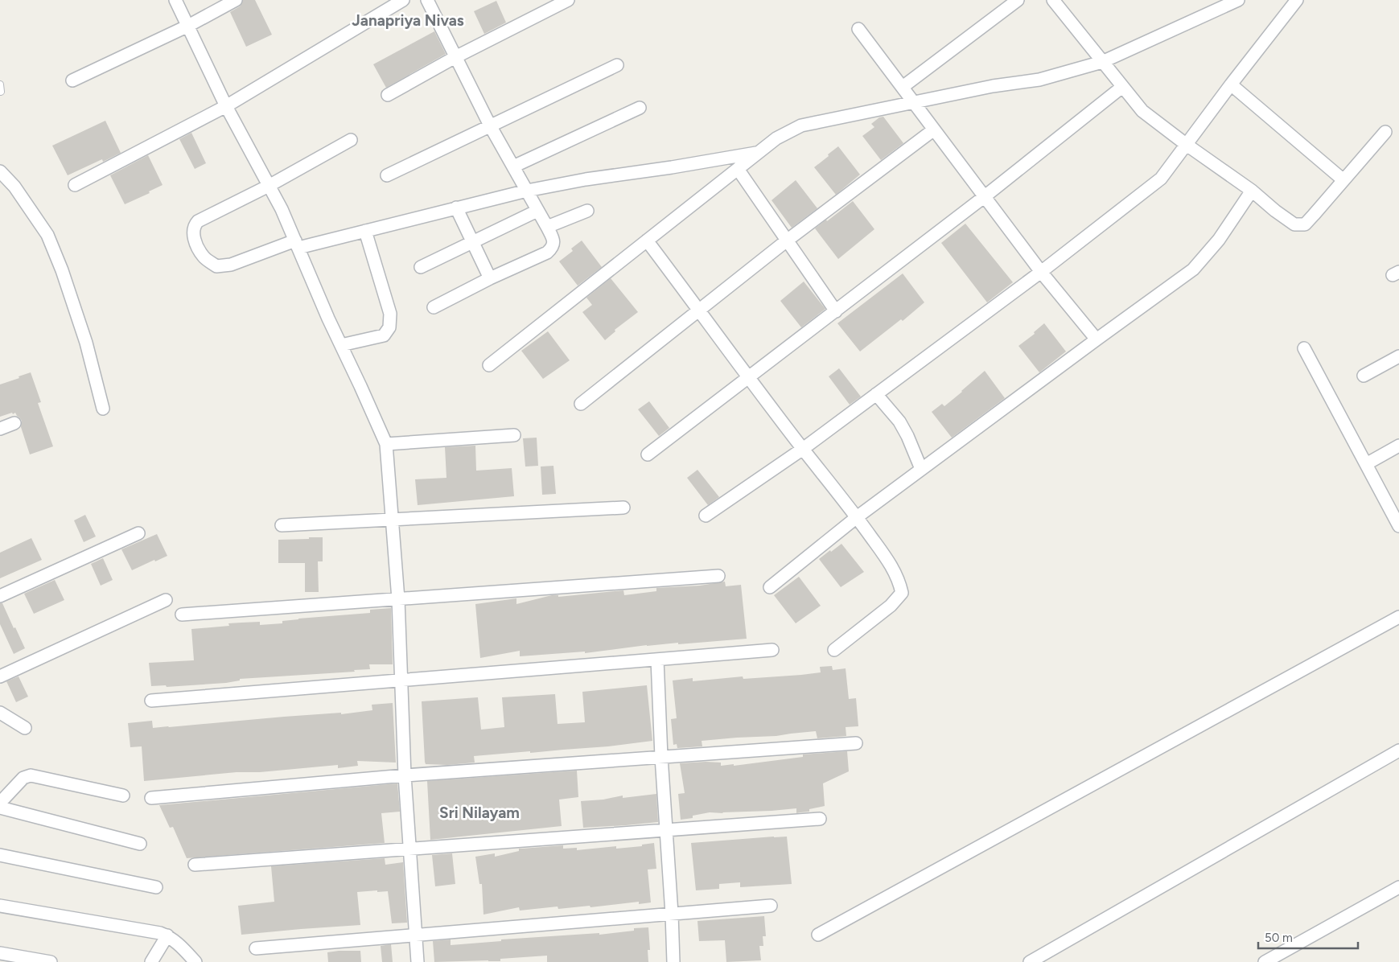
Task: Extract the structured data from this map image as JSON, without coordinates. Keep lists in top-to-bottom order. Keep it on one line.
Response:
{"districts":["Janapriya Nivas","Sri Nilayam"],"scale_bar":"50 m"}
